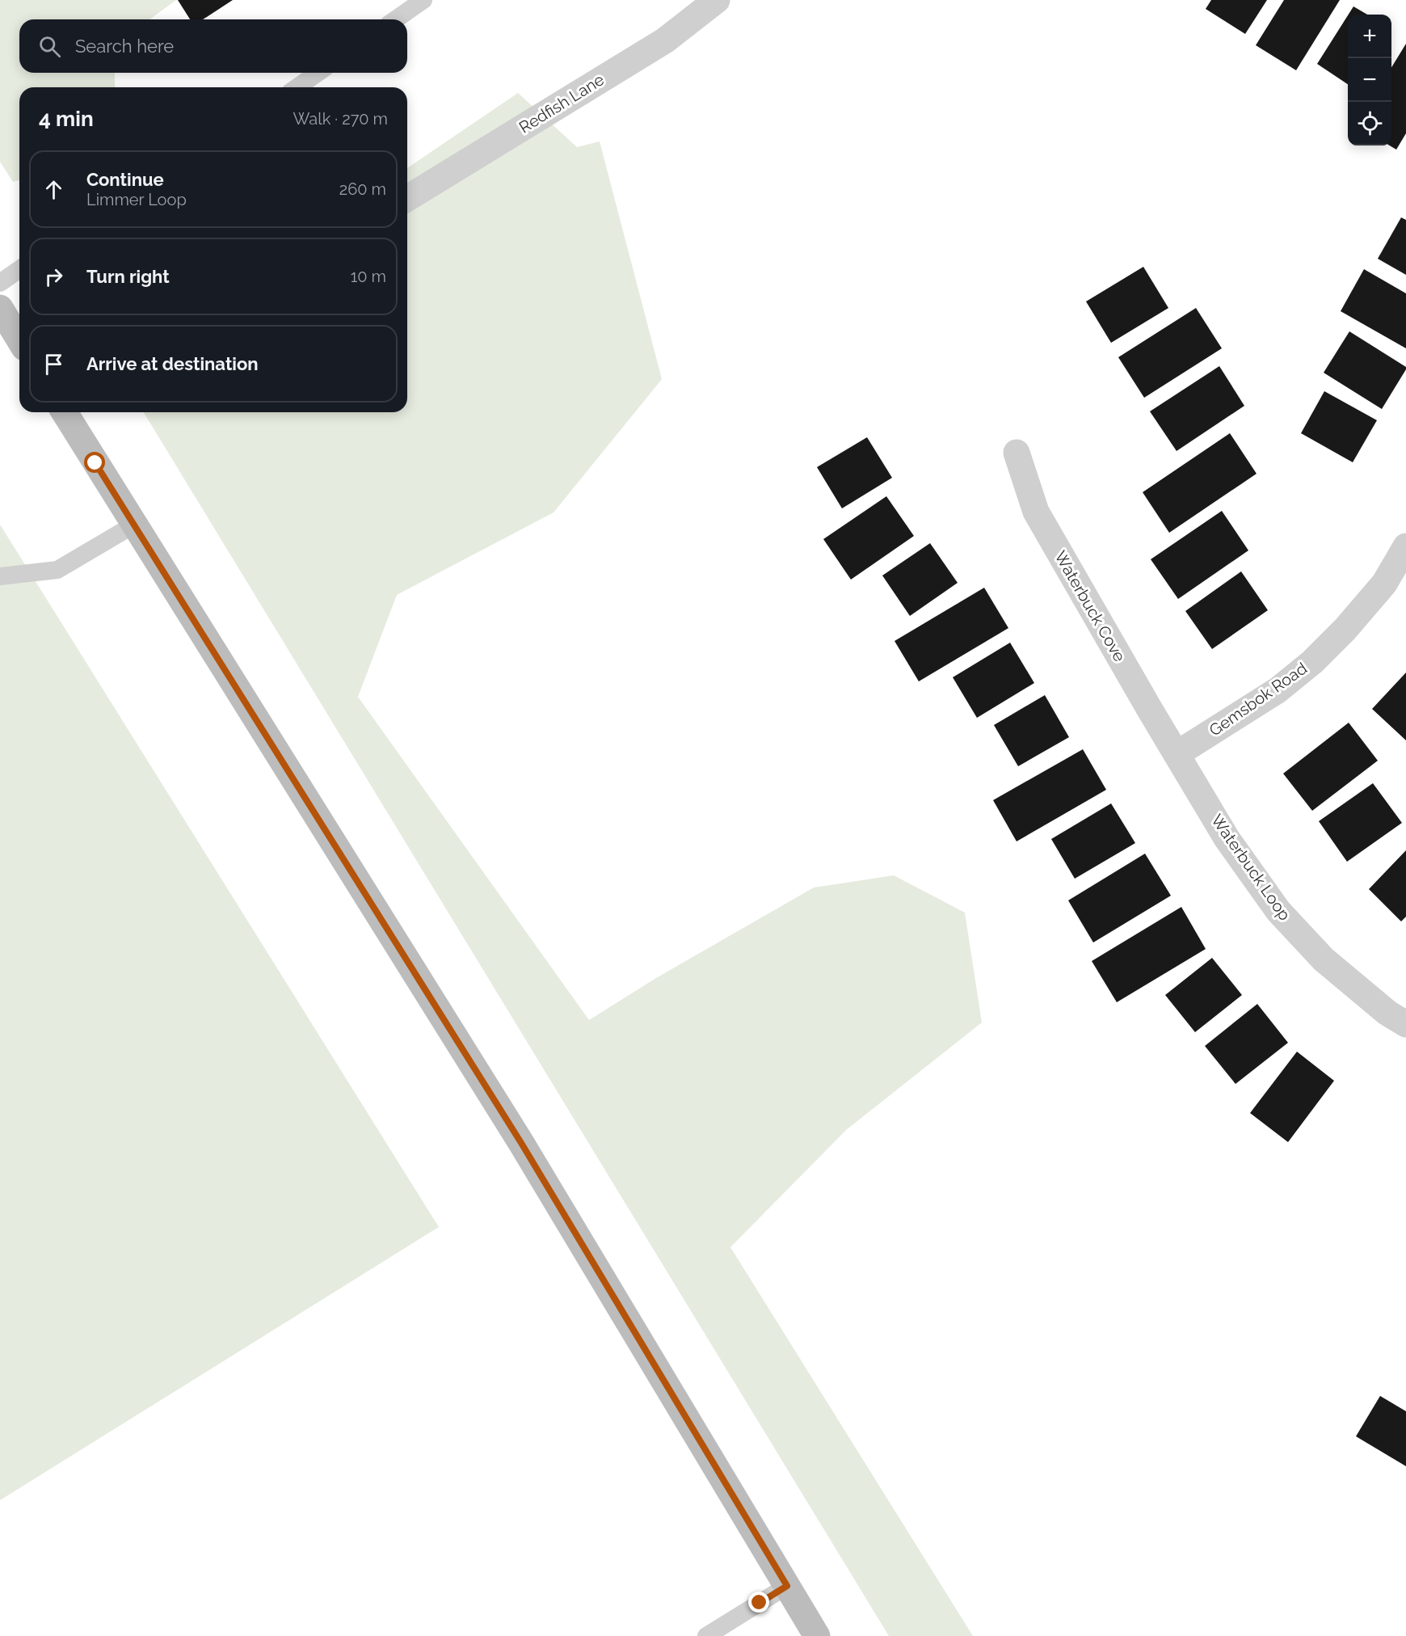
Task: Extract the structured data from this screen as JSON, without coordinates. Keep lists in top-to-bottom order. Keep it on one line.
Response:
{"streets":{"street":["Redfish Lane","Waterbuck Cove","Gemsbok Road","Waterbuck Loop"]},"crossings":[["Waterbuck Cove","Gemsbok Road"],["Waterbuck Cove","Waterbuck Loop"],["Gemsbok Road","Waterbuck Loop"]],"page":{"map_buttons":["+","−"],"search":"Search here","heading":["4 min","Walk · 270 m"],"list":[["Continue","Limmer Loop","260 m"],["Turn right","10 m"],"Arrive at destination"]}}
